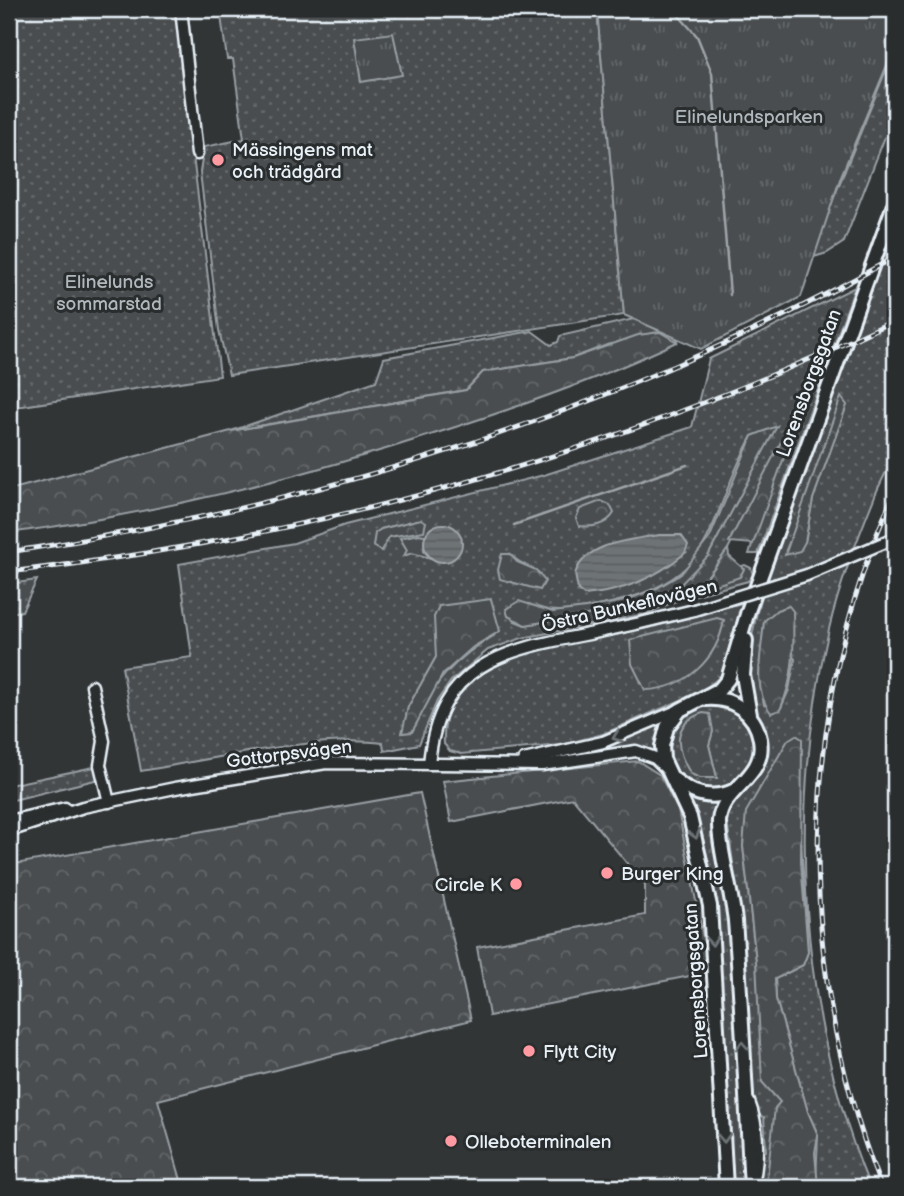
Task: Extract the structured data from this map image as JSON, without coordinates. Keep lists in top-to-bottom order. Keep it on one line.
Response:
{"streets":{"main road":["Lorensborgsgatan"],"street":["Östra Bunkeflovägen","Gottorpsvägen"]},"crossings":[["Lorensborgsgatan","Gottorpsvägen"],["Östra Bunkeflovägen","Gottorpsvägen"]],"parks":["Elinelundsparken","Elinelunds sommarstad"],"places":["Mässingens mat och trädgård","Burger King","Circle K","Flytt City","Olleboterminalen"]}
